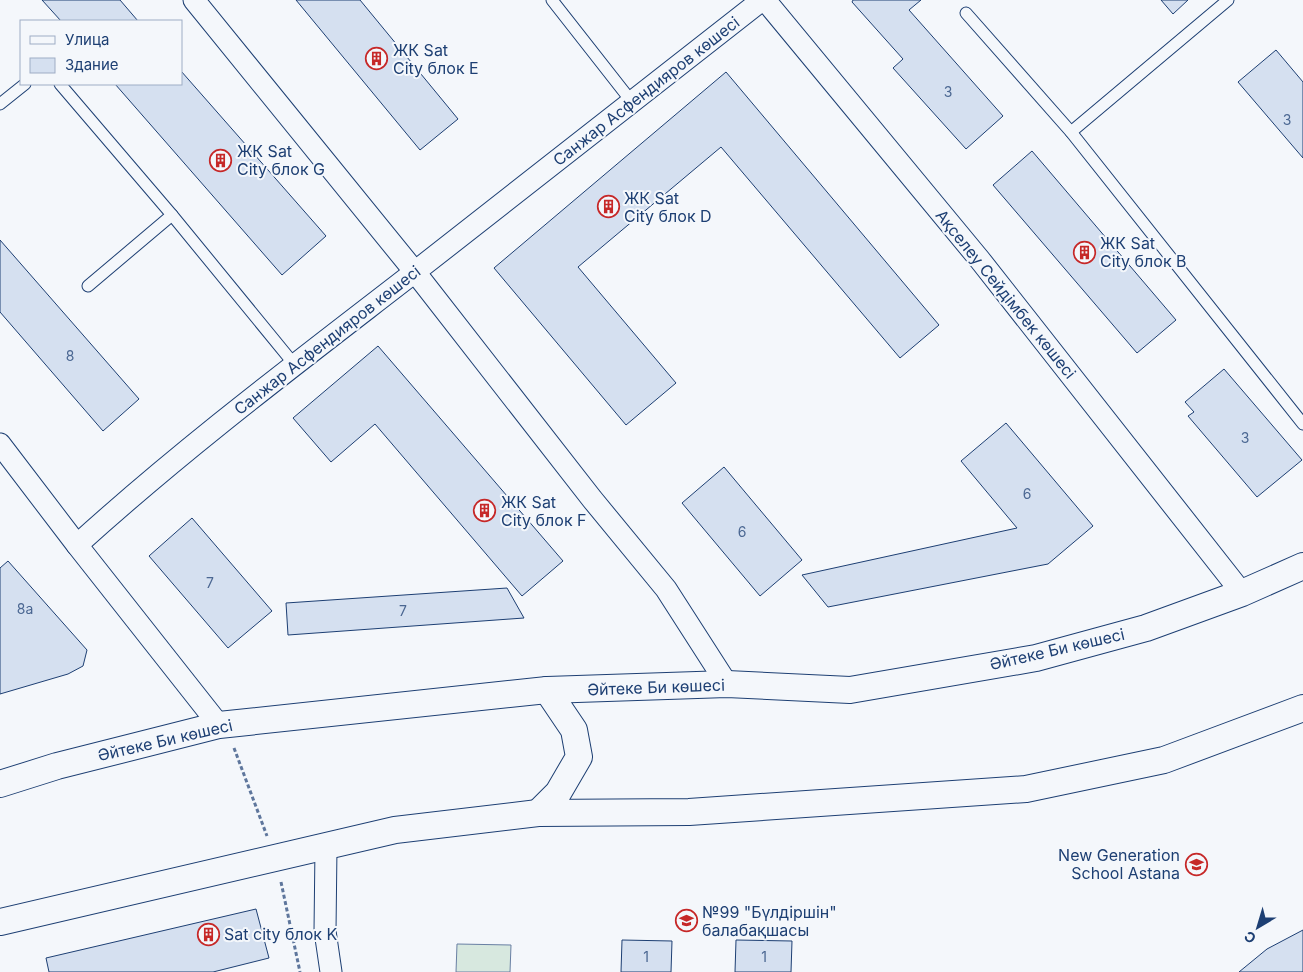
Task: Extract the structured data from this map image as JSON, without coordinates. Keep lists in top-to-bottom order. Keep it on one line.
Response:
{"streets":{"street":["Санжар Асфендияров көшесі","Ақселеу Сейдімбек көшесі","Әйтеке Би көшесі"]},"crossings":[["Санжар Асфендияров көшесі","Ақселеу Сейдімбек көшесі"],["Ақселеу Сейдімбек көшесі","Әйтеке Би көшесі"]],"places":{"building":["ЖК Sat City блок E","ЖК Sat City блок G","ЖК Sat City блок D","ЖК Sat City блок B","ЖК Sat City блок F","Sat city блок K"],"school or university":["New Generation School Astana","№99 \"Бүлдіршін\" балабақшасы"]},"house_numbers":["3","3","8","3","6","6","7","8а","7","1","1"],"legend":["Улица","Здание"],"north":"bottom left"}
